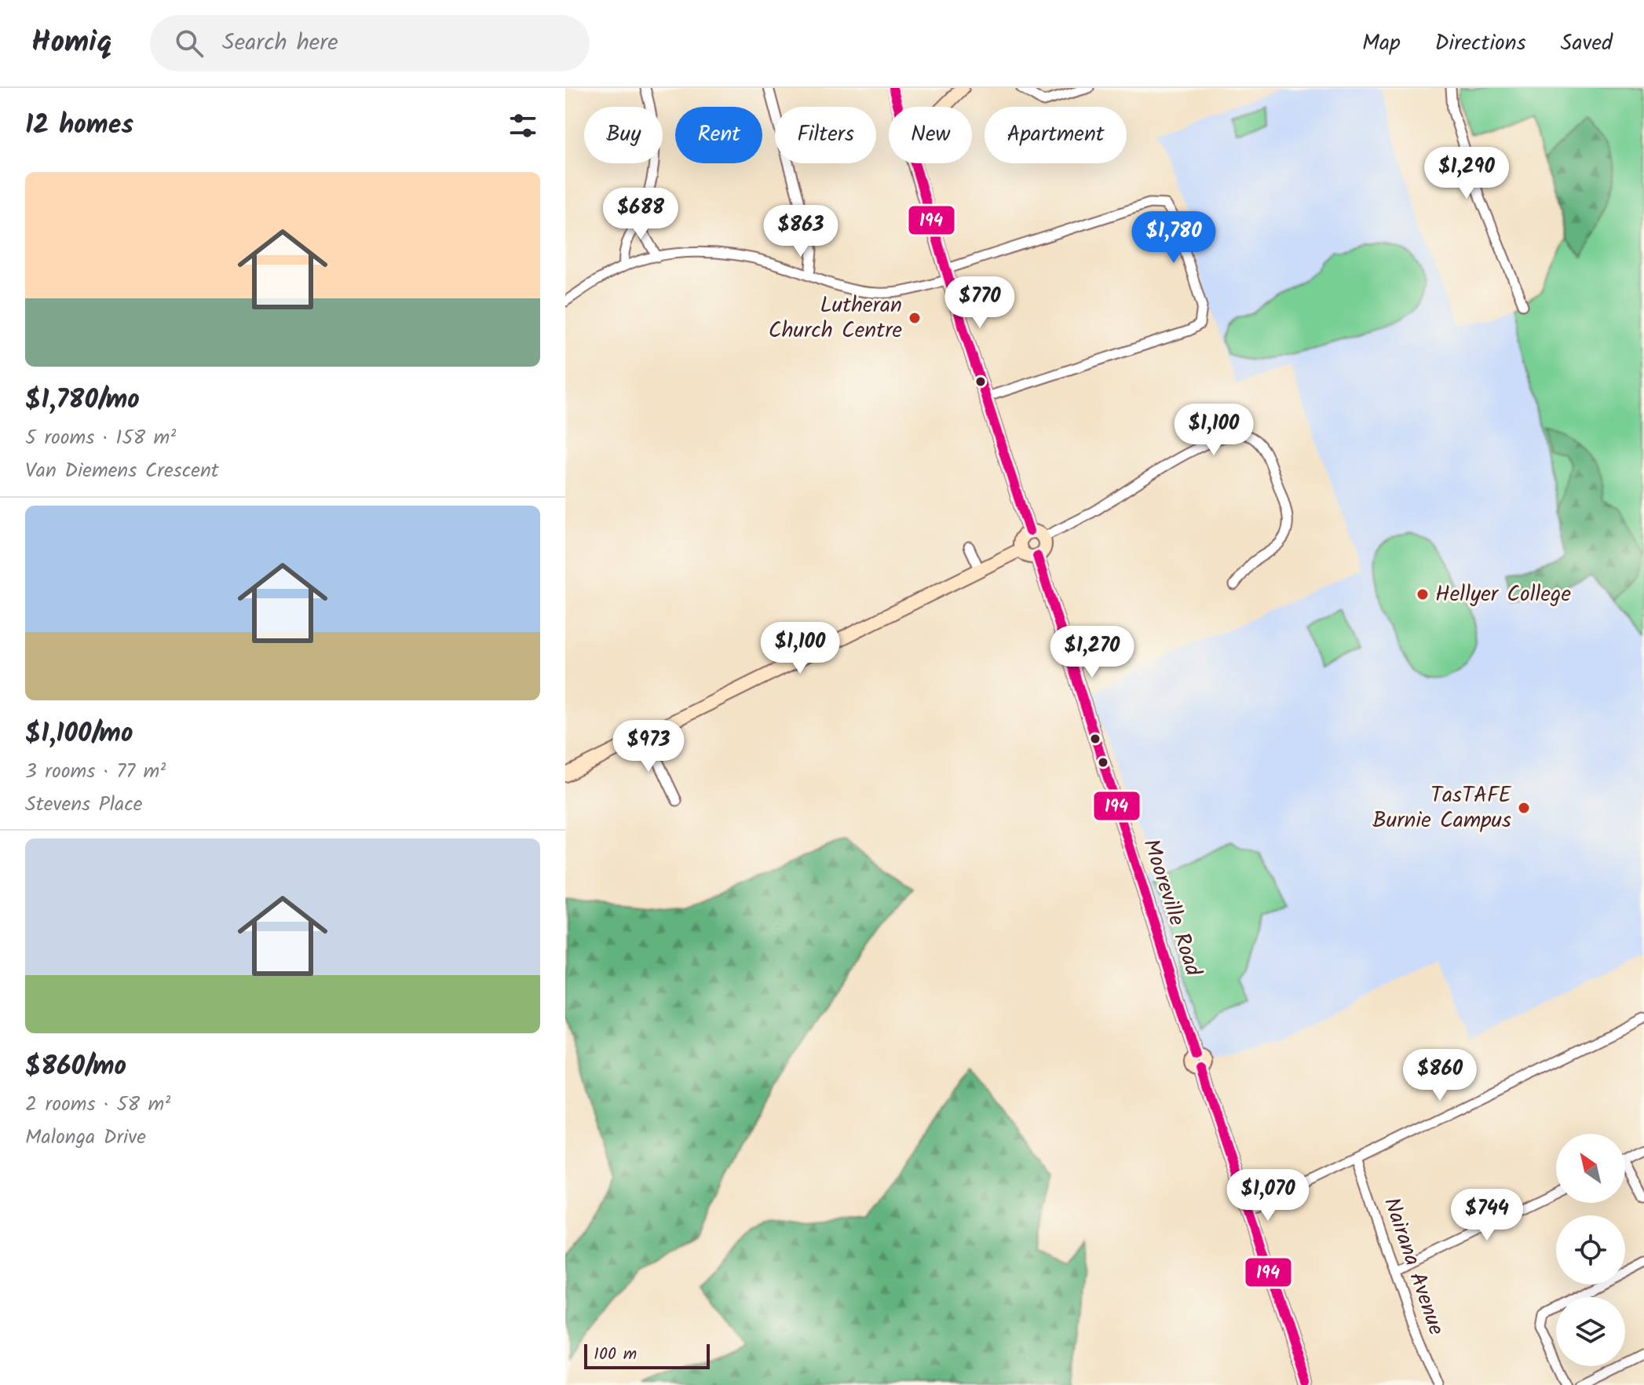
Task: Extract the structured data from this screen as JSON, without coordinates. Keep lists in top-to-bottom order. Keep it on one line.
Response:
{"streets":{"main road":["Mooreville Road"],"street":["Nairana Avenue"]},"places":["Lutheran Church Centre","Hellyer College","TasTAFE Burnie Campus"],"lines":["transit line 194"],"scale_bar":"100 m","north":"top left","page":{"header":"Homiq","search":"Search here","nav":["Map","Directions","Saved"],"heading":"12 homes","chip":["Buy","Rent","Filters","New","Apartment"],"price":["$1,290","$688","$863","$1,780","$770","$1,100","$1,100","$1,270","$973","$860","$1,070","$744"],"list":[{"name":"$1,780/mo","note":"5 rooms · 158 m² · Van Diemens Crescent"},{"name":"$1,100/mo","note":"3 rooms · 77 m² · Stevens Place"},{"name":"$860/mo","note":"2 rooms · 58 m² · Malonga Drive"}],"scale":"100 m"}}
